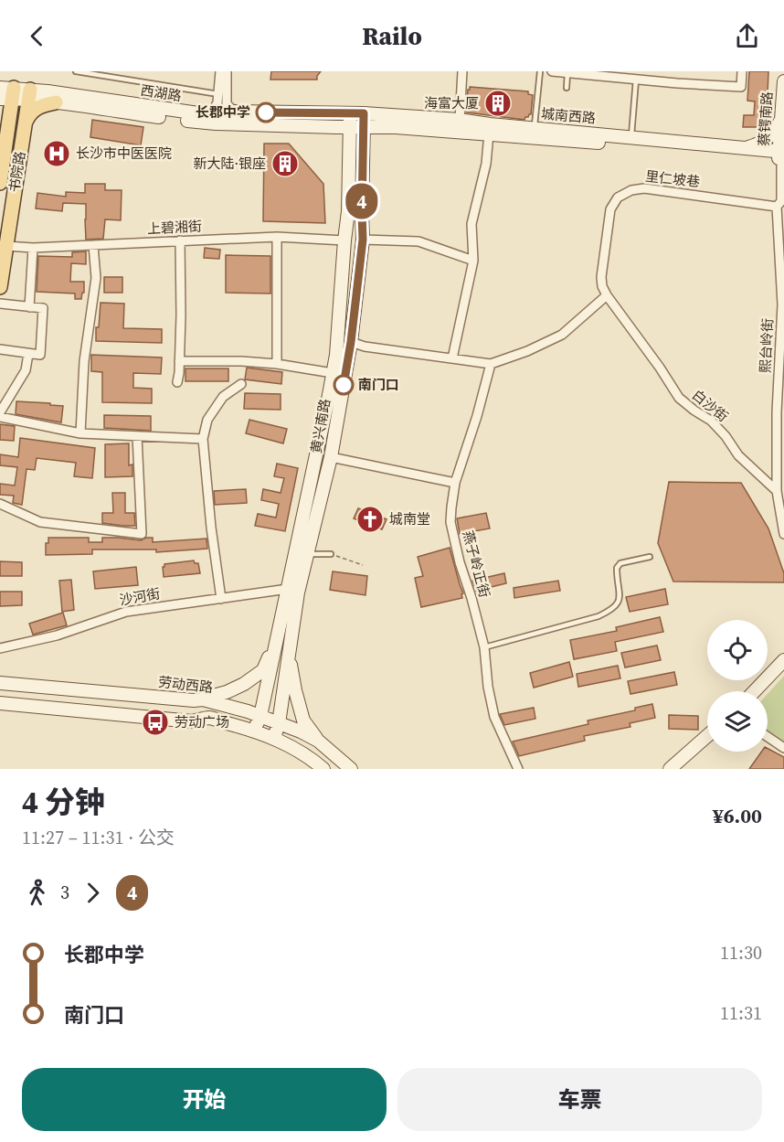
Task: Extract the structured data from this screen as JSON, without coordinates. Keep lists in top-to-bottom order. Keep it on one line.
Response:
{"streets":{"main road":["西湖路","城南西路","蔡锷南路","书院路","黄兴南路","劳动西路"],"street":["里仁坡巷","上碧湘街","熙台岭街","白沙街","燕子岭正街","沙河街"]},"crossings":[["西湖路","城南西路"],["西湖路","书院路"],["西湖路","黄兴南路"],["城南西路","蔡锷南路"],["城南西路","熙台岭街"],["城南西路","黄兴南路"],["蔡锷南路","熙台岭街"],["书院路","上碧湘街"],["里仁坡巷","熙台岭街"],["里仁坡巷","白沙街"],["上碧湘街","黄兴南路"],["熙台岭街","白沙街"],["黄兴南路","沙河街"],["黄兴南路","劳动西路"]],"places":{"building":["海富大厦","新大陆·银座"],"other":["长郡中学","南门口"],"hospital":["长沙市中医医院"],"church":["城南堂"],"bus stop":["劳动广场"]},"lines":["bus line 4"],"page":{"header":"Railo","on_map":"4","heading":["4 分钟","11:27 – 11:31 · 公交","¥6.00"],"legs":["3","4"],"list":[{"name":"长郡中学","value":"11:30"},{"name":"南门口","value":"11:31"}],"buttons":["开始","车票"]}}
